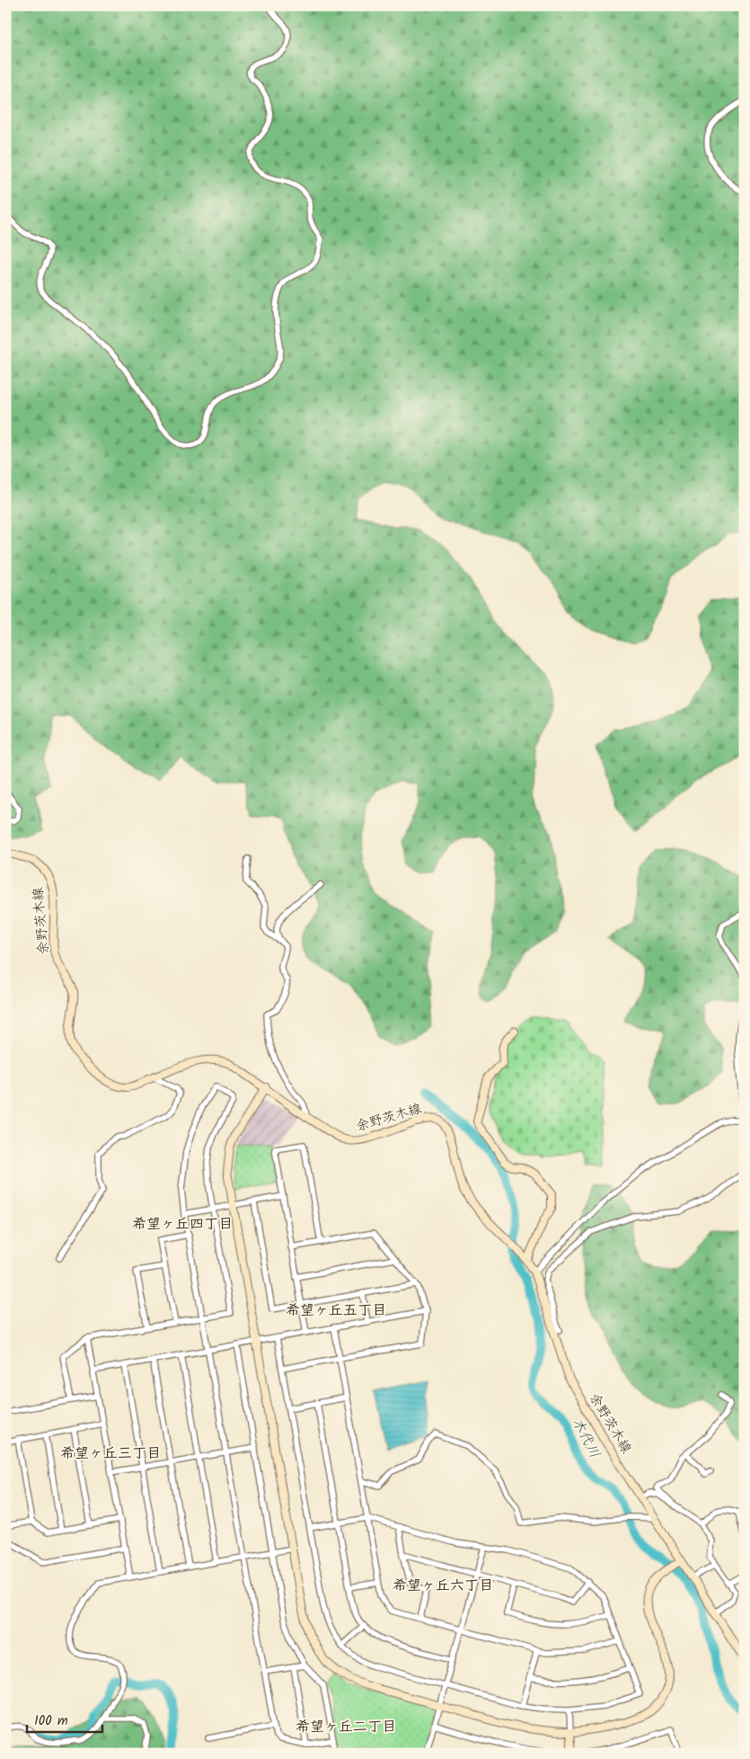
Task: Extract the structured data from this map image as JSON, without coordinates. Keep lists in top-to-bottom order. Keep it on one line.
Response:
{"streets":{"street":["余野茨木線"]},"districts":["希望ヶ丘四丁目","希望ヶ丘五丁目","希望ヶ丘三丁目","希望ヶ丘六丁目","希望ヶ丘二丁目"],"water":["木代川"],"scale_bar":"100 m"}
